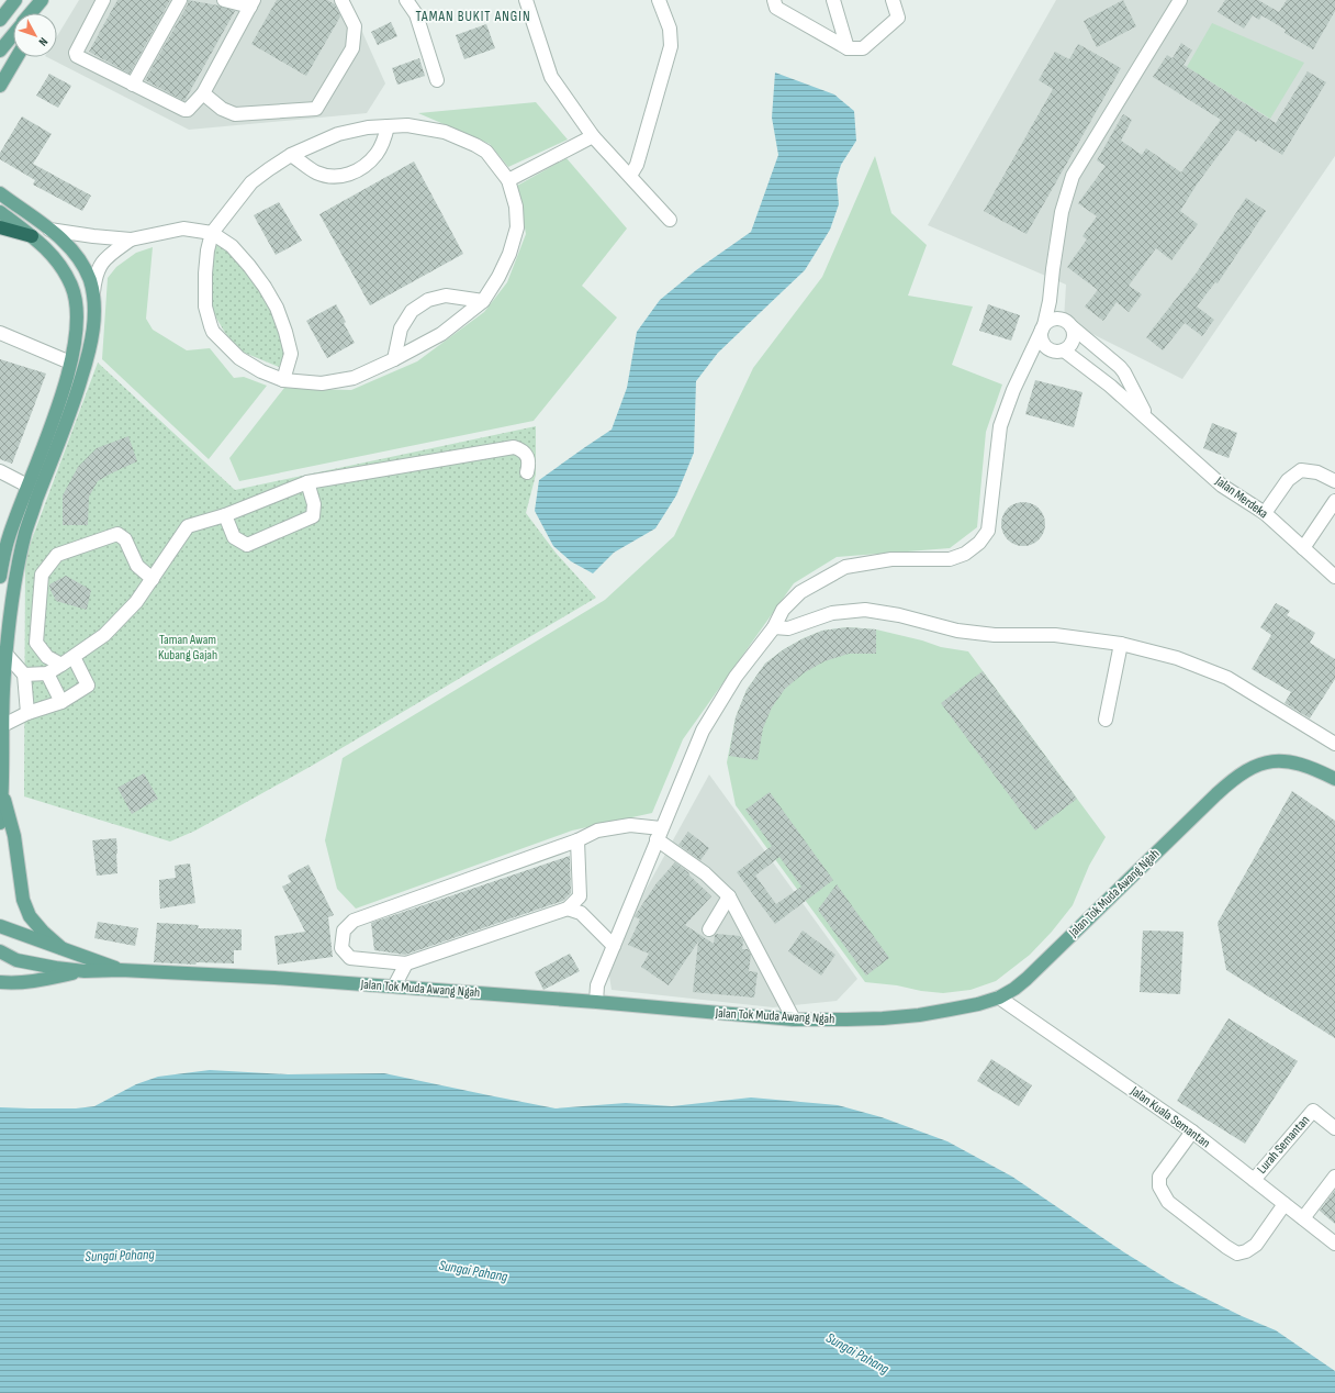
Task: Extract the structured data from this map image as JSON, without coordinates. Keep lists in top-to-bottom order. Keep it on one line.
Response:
{"streets":{"main road":["Jalan Tok Muda Awang Ngah"],"street":["Jalan Merdeka","Jalan Kuala Semantan","Lurah Semantan"]},"crossings":[["Jalan Tok Muda Awang Ngah","Jalan Kuala Semantan"],["Jalan Kuala Semantan","Lurah Semantan"]],"districts":["TAMAN BUKIT ANGIN"],"water":["Sungai Pahang"],"parks":["Taman Awam Kubang Gajah"],"north":"bottom right"}
